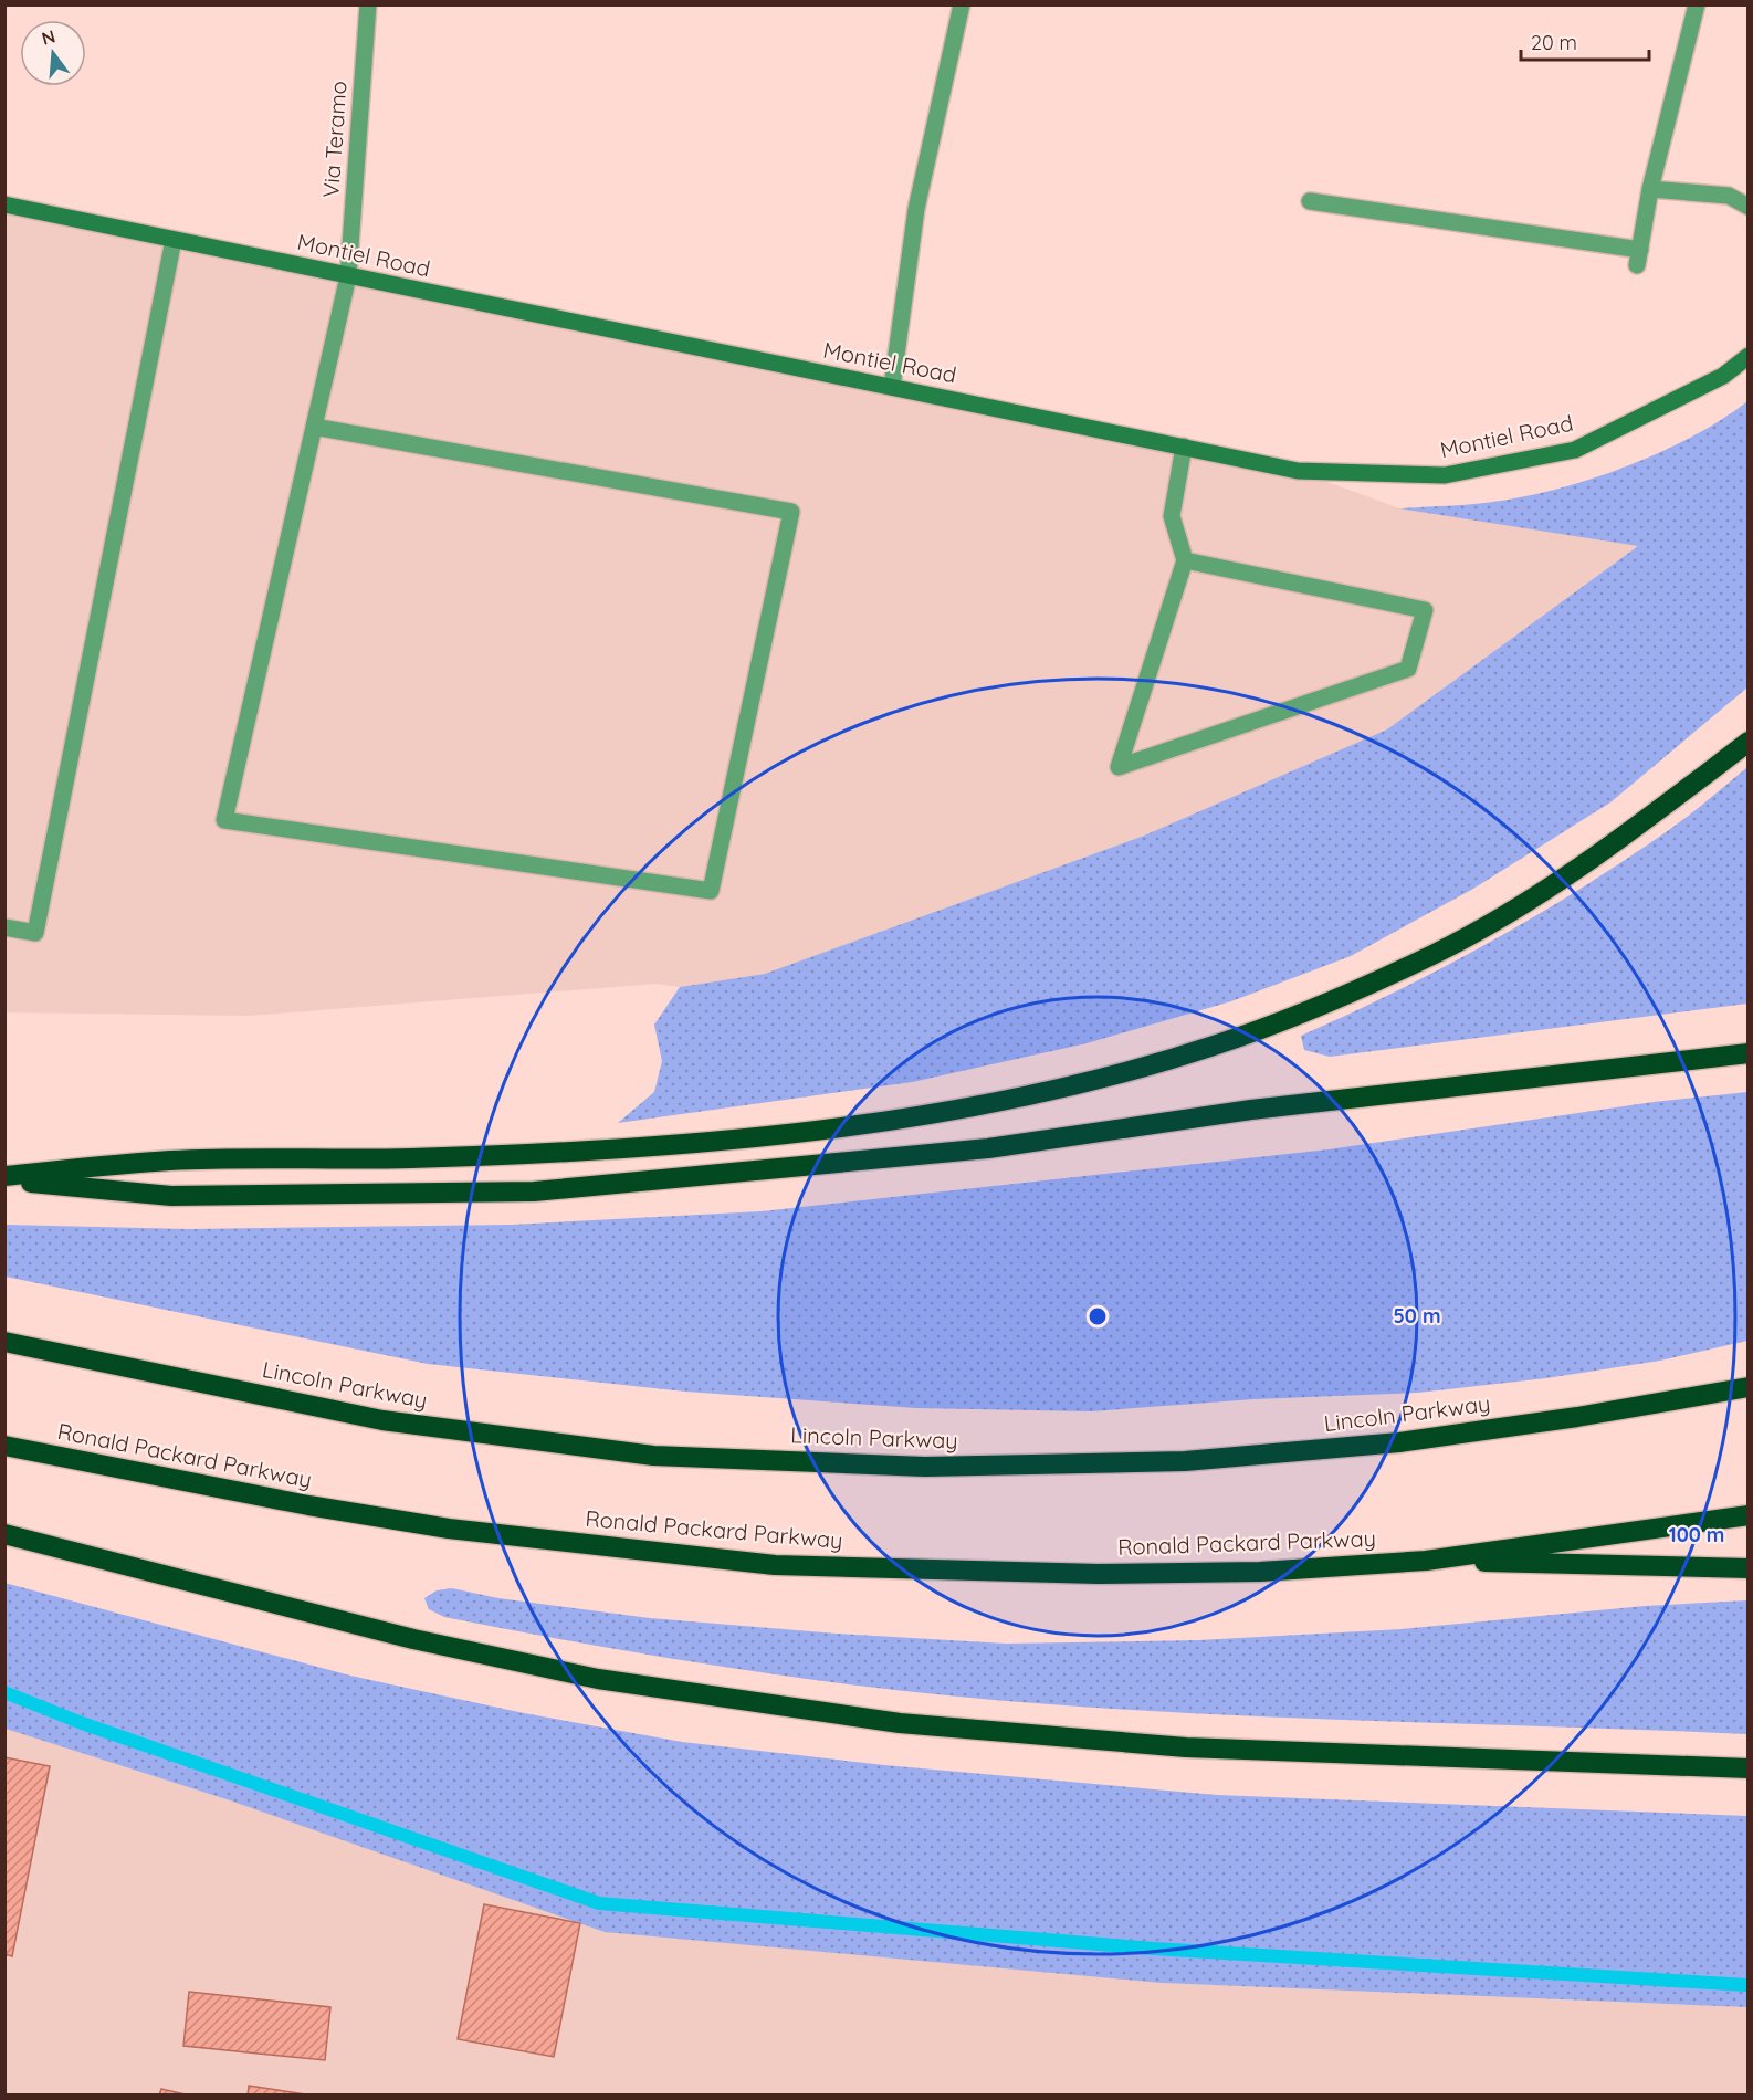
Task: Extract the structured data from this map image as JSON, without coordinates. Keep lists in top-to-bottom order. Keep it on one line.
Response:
{"streets":{"highway":["Lincoln Parkway","Ronald Packard Parkway"],"street":["Via Teramo","Montiel Road"]},"crossings":[["Via Teramo","Montiel Road"]],"scale_bar":"20 m","north":"top","rings":["50 m","100 m"]}
